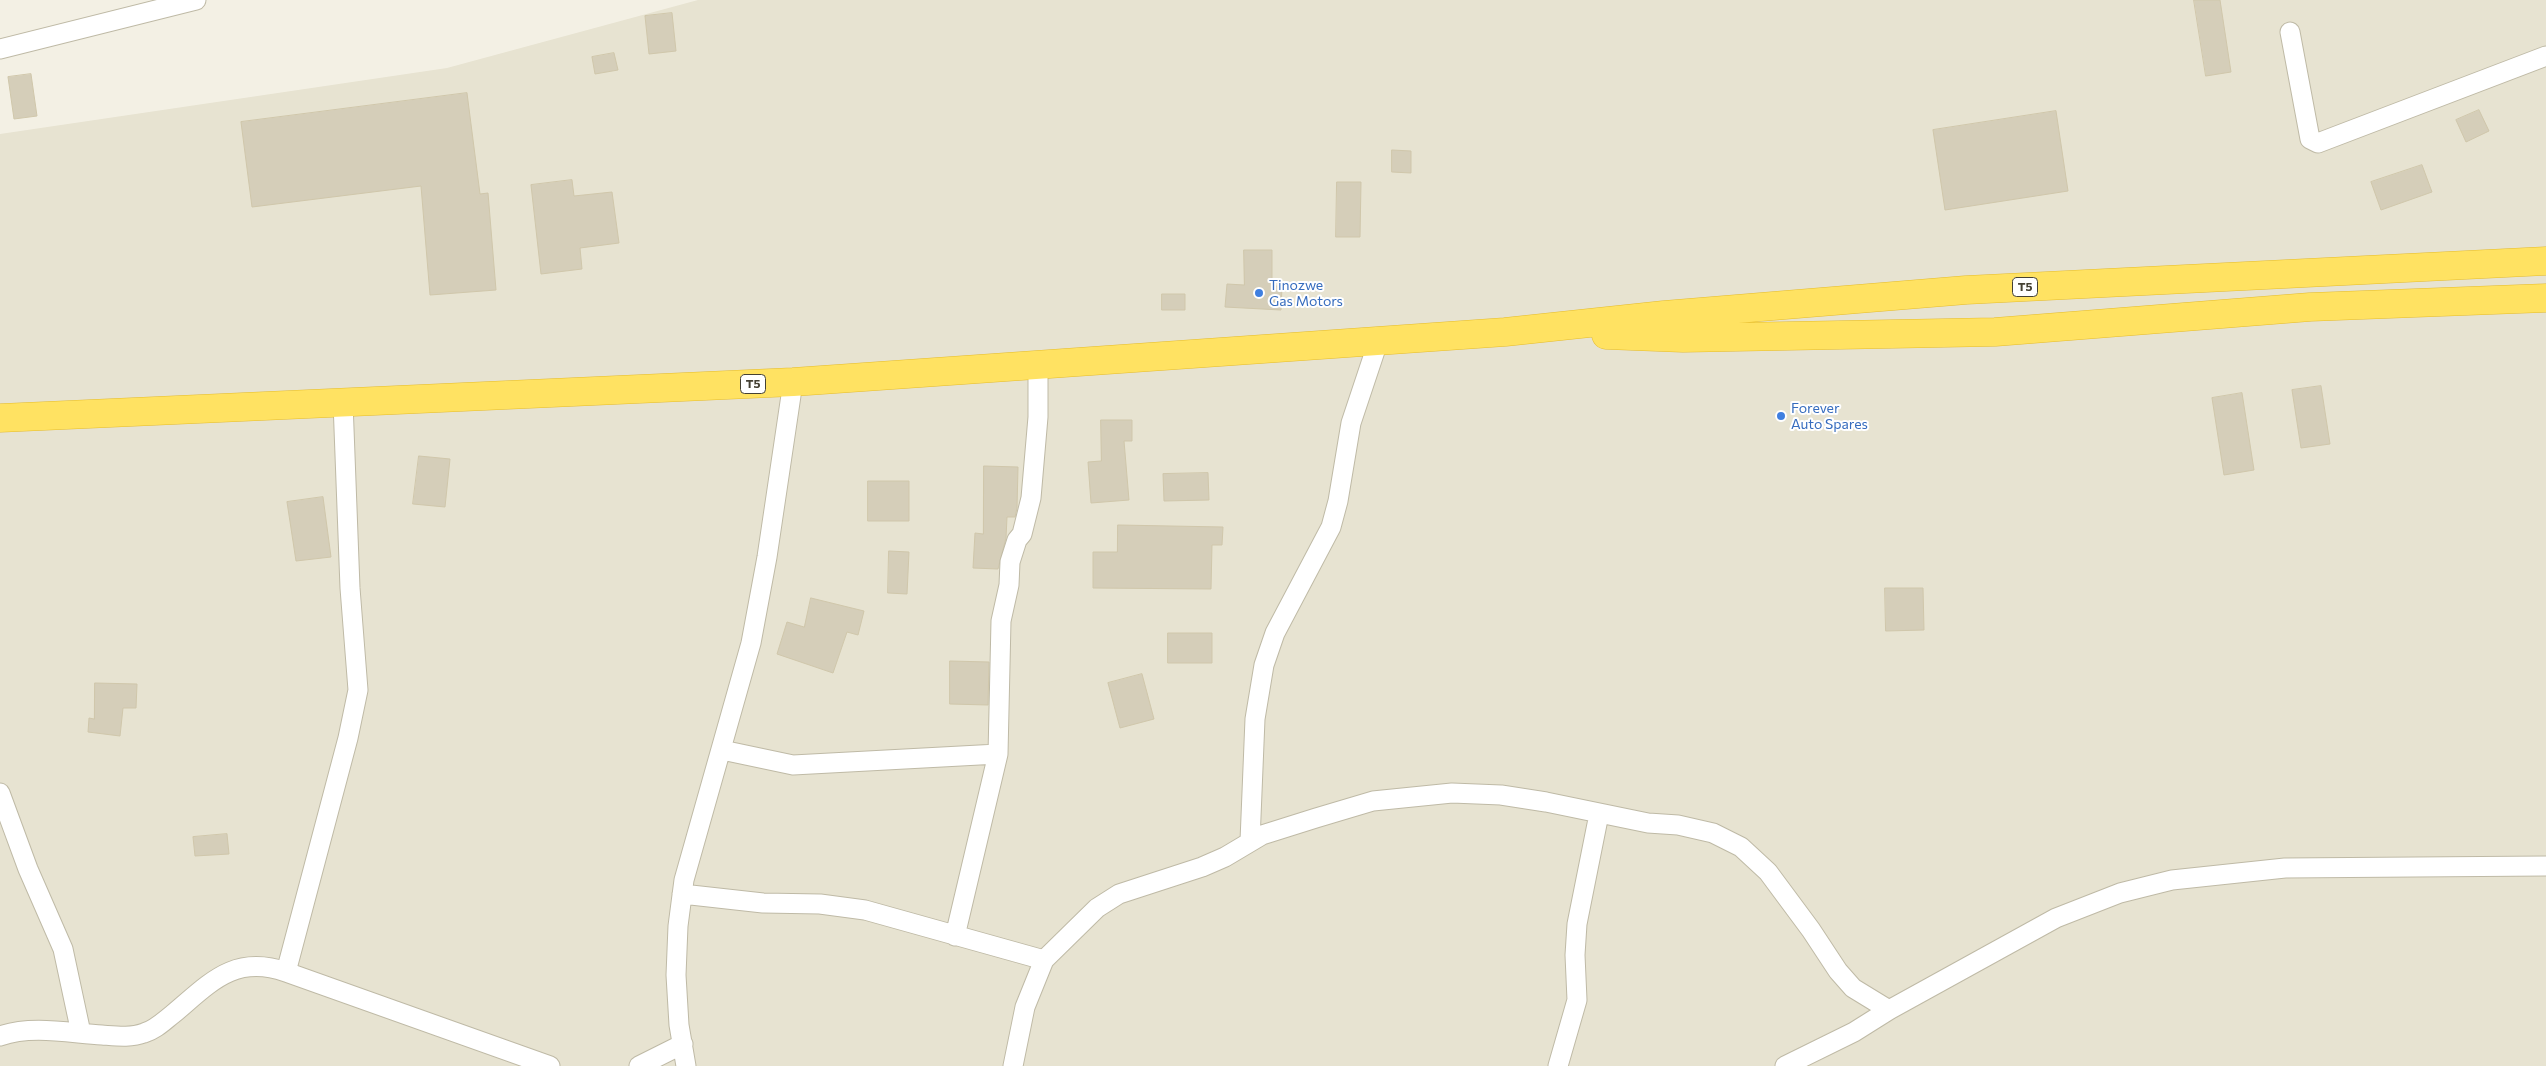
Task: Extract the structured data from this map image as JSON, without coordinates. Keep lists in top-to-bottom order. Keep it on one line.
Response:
{"streets":{"highway":["T5"]},"places":["Tinozwe Gas Motors","Forever Auto Spares"]}
